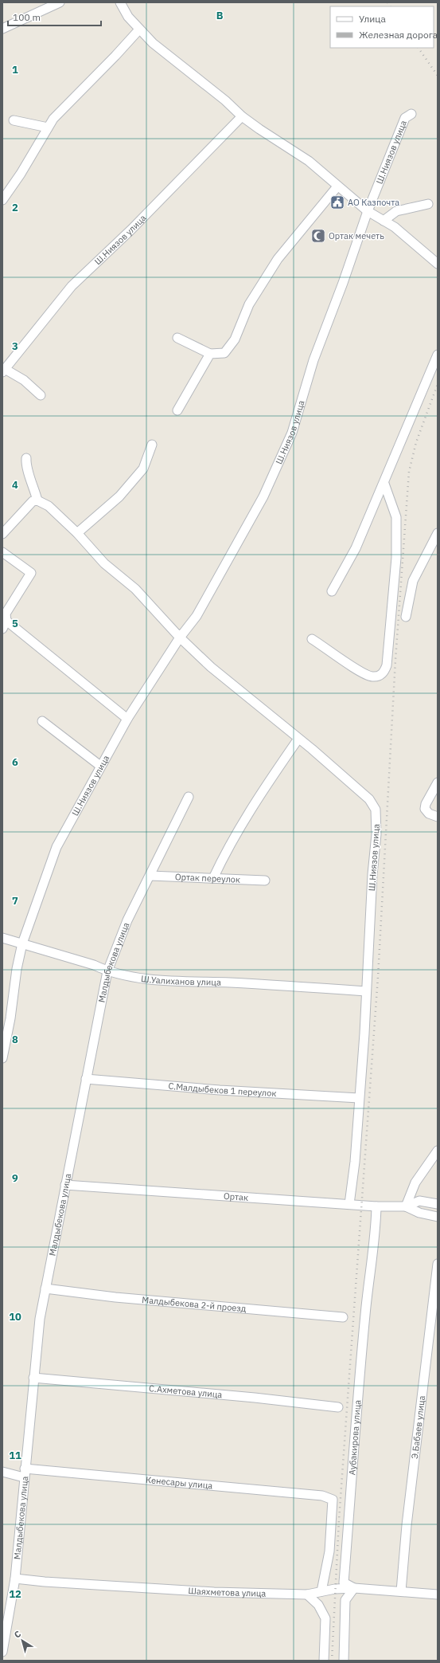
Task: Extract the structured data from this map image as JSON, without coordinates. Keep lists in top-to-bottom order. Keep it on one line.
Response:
{"streets":{"street":["Ш.Ниязов улица","Ортак переулок","Малдыбекова улица","Ш.Уалиханов улица","С.Малдыбеков 1 переулок","Ортак","Малдыбекова 2-й проезд","С.Ахметова улица","Э.Бабаев улица","Аубакирова улица","Кенесары улица","Шаяхметова улица"]},"crossings":[["Ш.Ниязов улица","Ш.Уалиханов улица"],["Ш.Ниязов улица","С.Малдыбеков 1 переулок"],["Ш.Ниязов улица","Ортак"],["Ортак переулок","Малдыбекова улица"],["Малдыбекова улица","Ш.Уалиханов улица"],["Малдыбекова улица","С.Малдыбеков 1 переулок"],["Малдыбекова улица","Ортак"],["Малдыбекова улица","Малдыбекова 2-й проезд"],["Малдыбекова улица","С.Ахметова улица"],["Малдыбекова улица","Кенесары улица"],["Малдыбекова улица","Шаяхметова улица"],["Ортак","Аубакирова улица"],["Э.Бабаев улица","Шаяхметова улица"],["Аубакирова улица","Шаяхметова улица"],["Кенесары улица","Шаяхметова улица"]],"places":{"public building":["АО Казпочта"],"mosque":["Ортак мечеть"]},"legend":["Улица","Железная дорога"],"scale_bar":"100 m","north":"top left","grid":{"columns":["B"],"rows":["1","2","3","4","5","6","7","8","9","10","11","12"]}}
